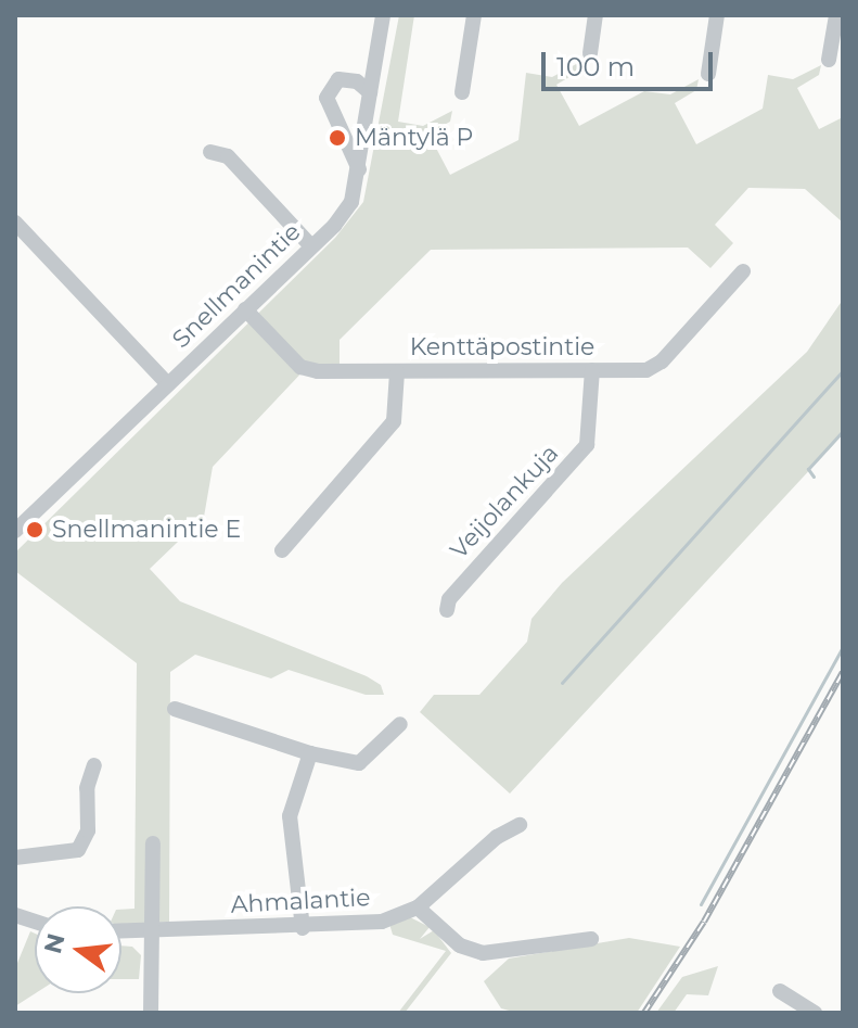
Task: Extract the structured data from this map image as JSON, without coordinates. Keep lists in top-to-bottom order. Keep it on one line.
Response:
{"streets":{"street":["Snellmanintie","Kenttäpostintie","Veijolankuja","Ahmalantie"]},"crossings":[["Snellmanintie","Kenttäpostintie"],["Kenttäpostintie","Veijolankuja"]],"places":["Mäntylä P","Snellmanintie E"],"scale_bar":"100 m","north":"left"}
